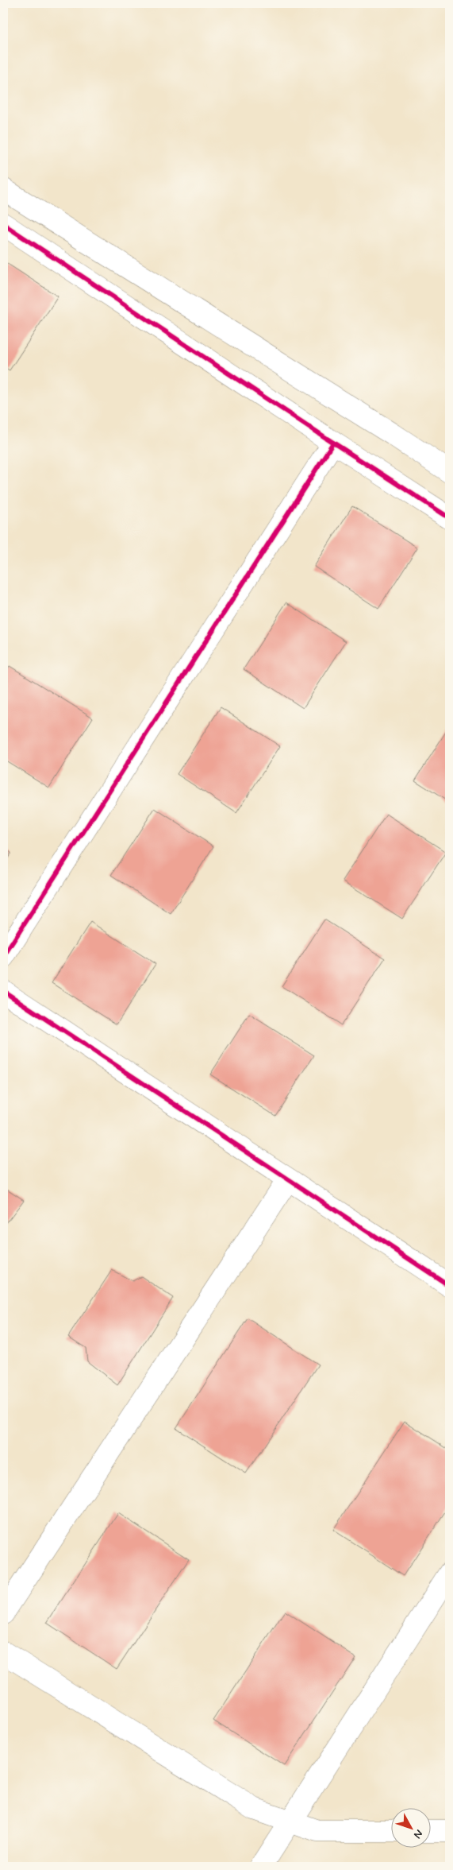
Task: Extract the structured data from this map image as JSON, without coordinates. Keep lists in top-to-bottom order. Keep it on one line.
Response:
{"north":"bottom right"}
